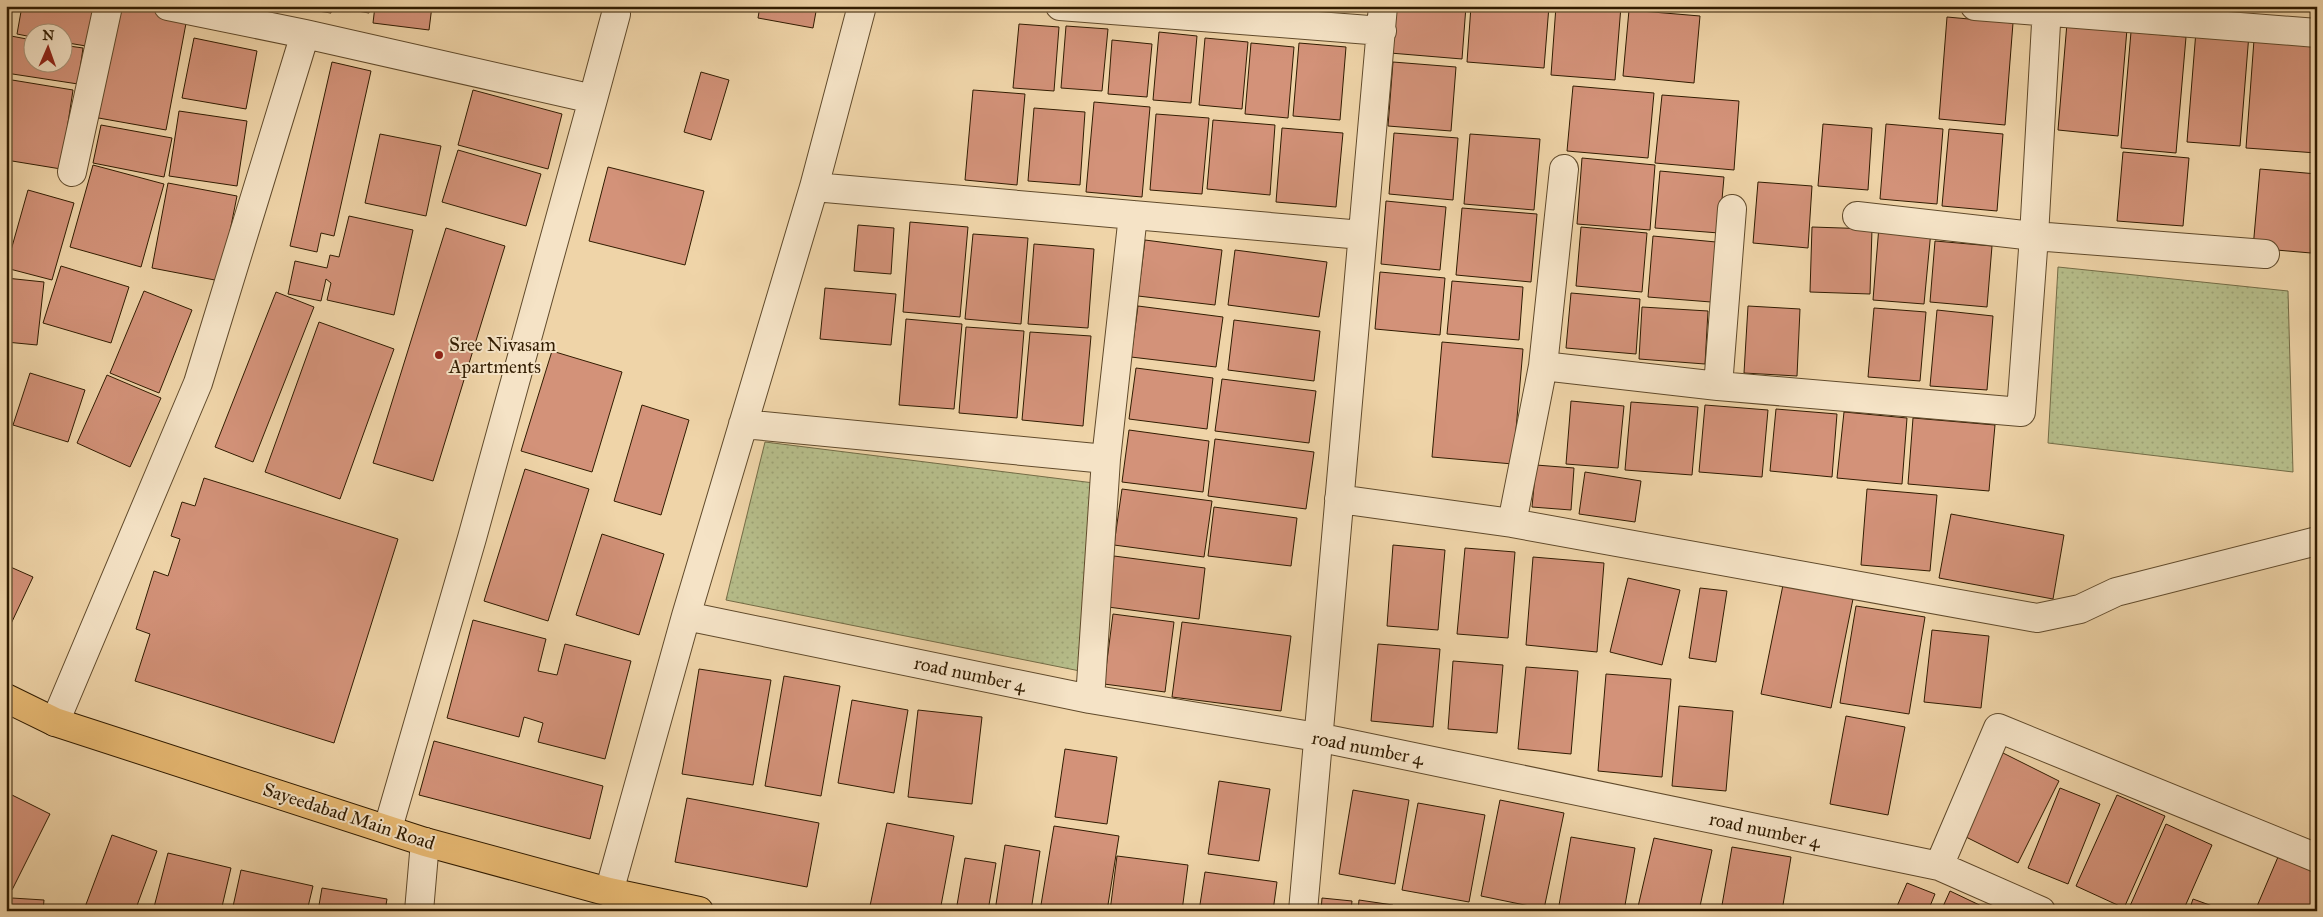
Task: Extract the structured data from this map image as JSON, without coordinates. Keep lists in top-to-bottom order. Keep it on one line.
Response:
{"streets":{"main road":["Sayeedabad Main Road"],"street":["road number 4"]},"places":["Sree Nivasam Apartments"],"north":"top"}
